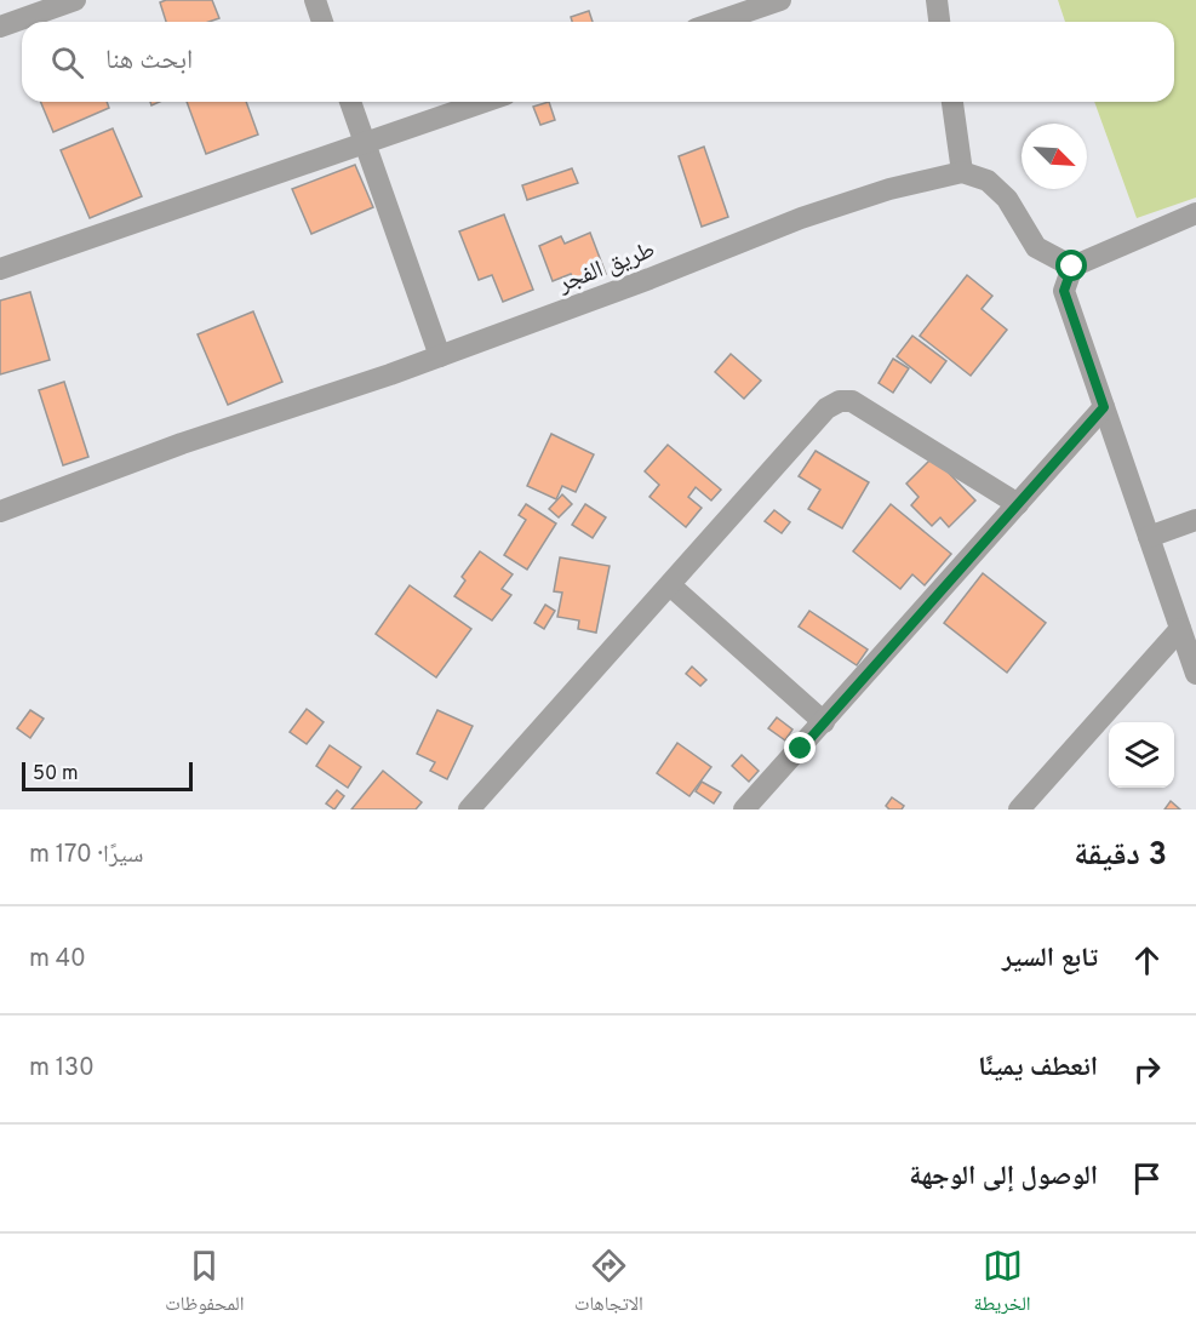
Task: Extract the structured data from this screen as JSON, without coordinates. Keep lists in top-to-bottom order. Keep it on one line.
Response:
{"streets":{"street":["طريق الفجر"]},"scale_bar":"50 m","north":"bottom right","page":{"search":"ابحث هنا","scale":"50 m","heading":["3 دقيقة","سيرًا · 170 m"],"list":[["تابع السير","40 m"],["انعطف يمينًا","130 m"],"الوصول إلى الوجهة"],"nav":["الخريطة","الاتجاهات","المحفوظات"]}}
